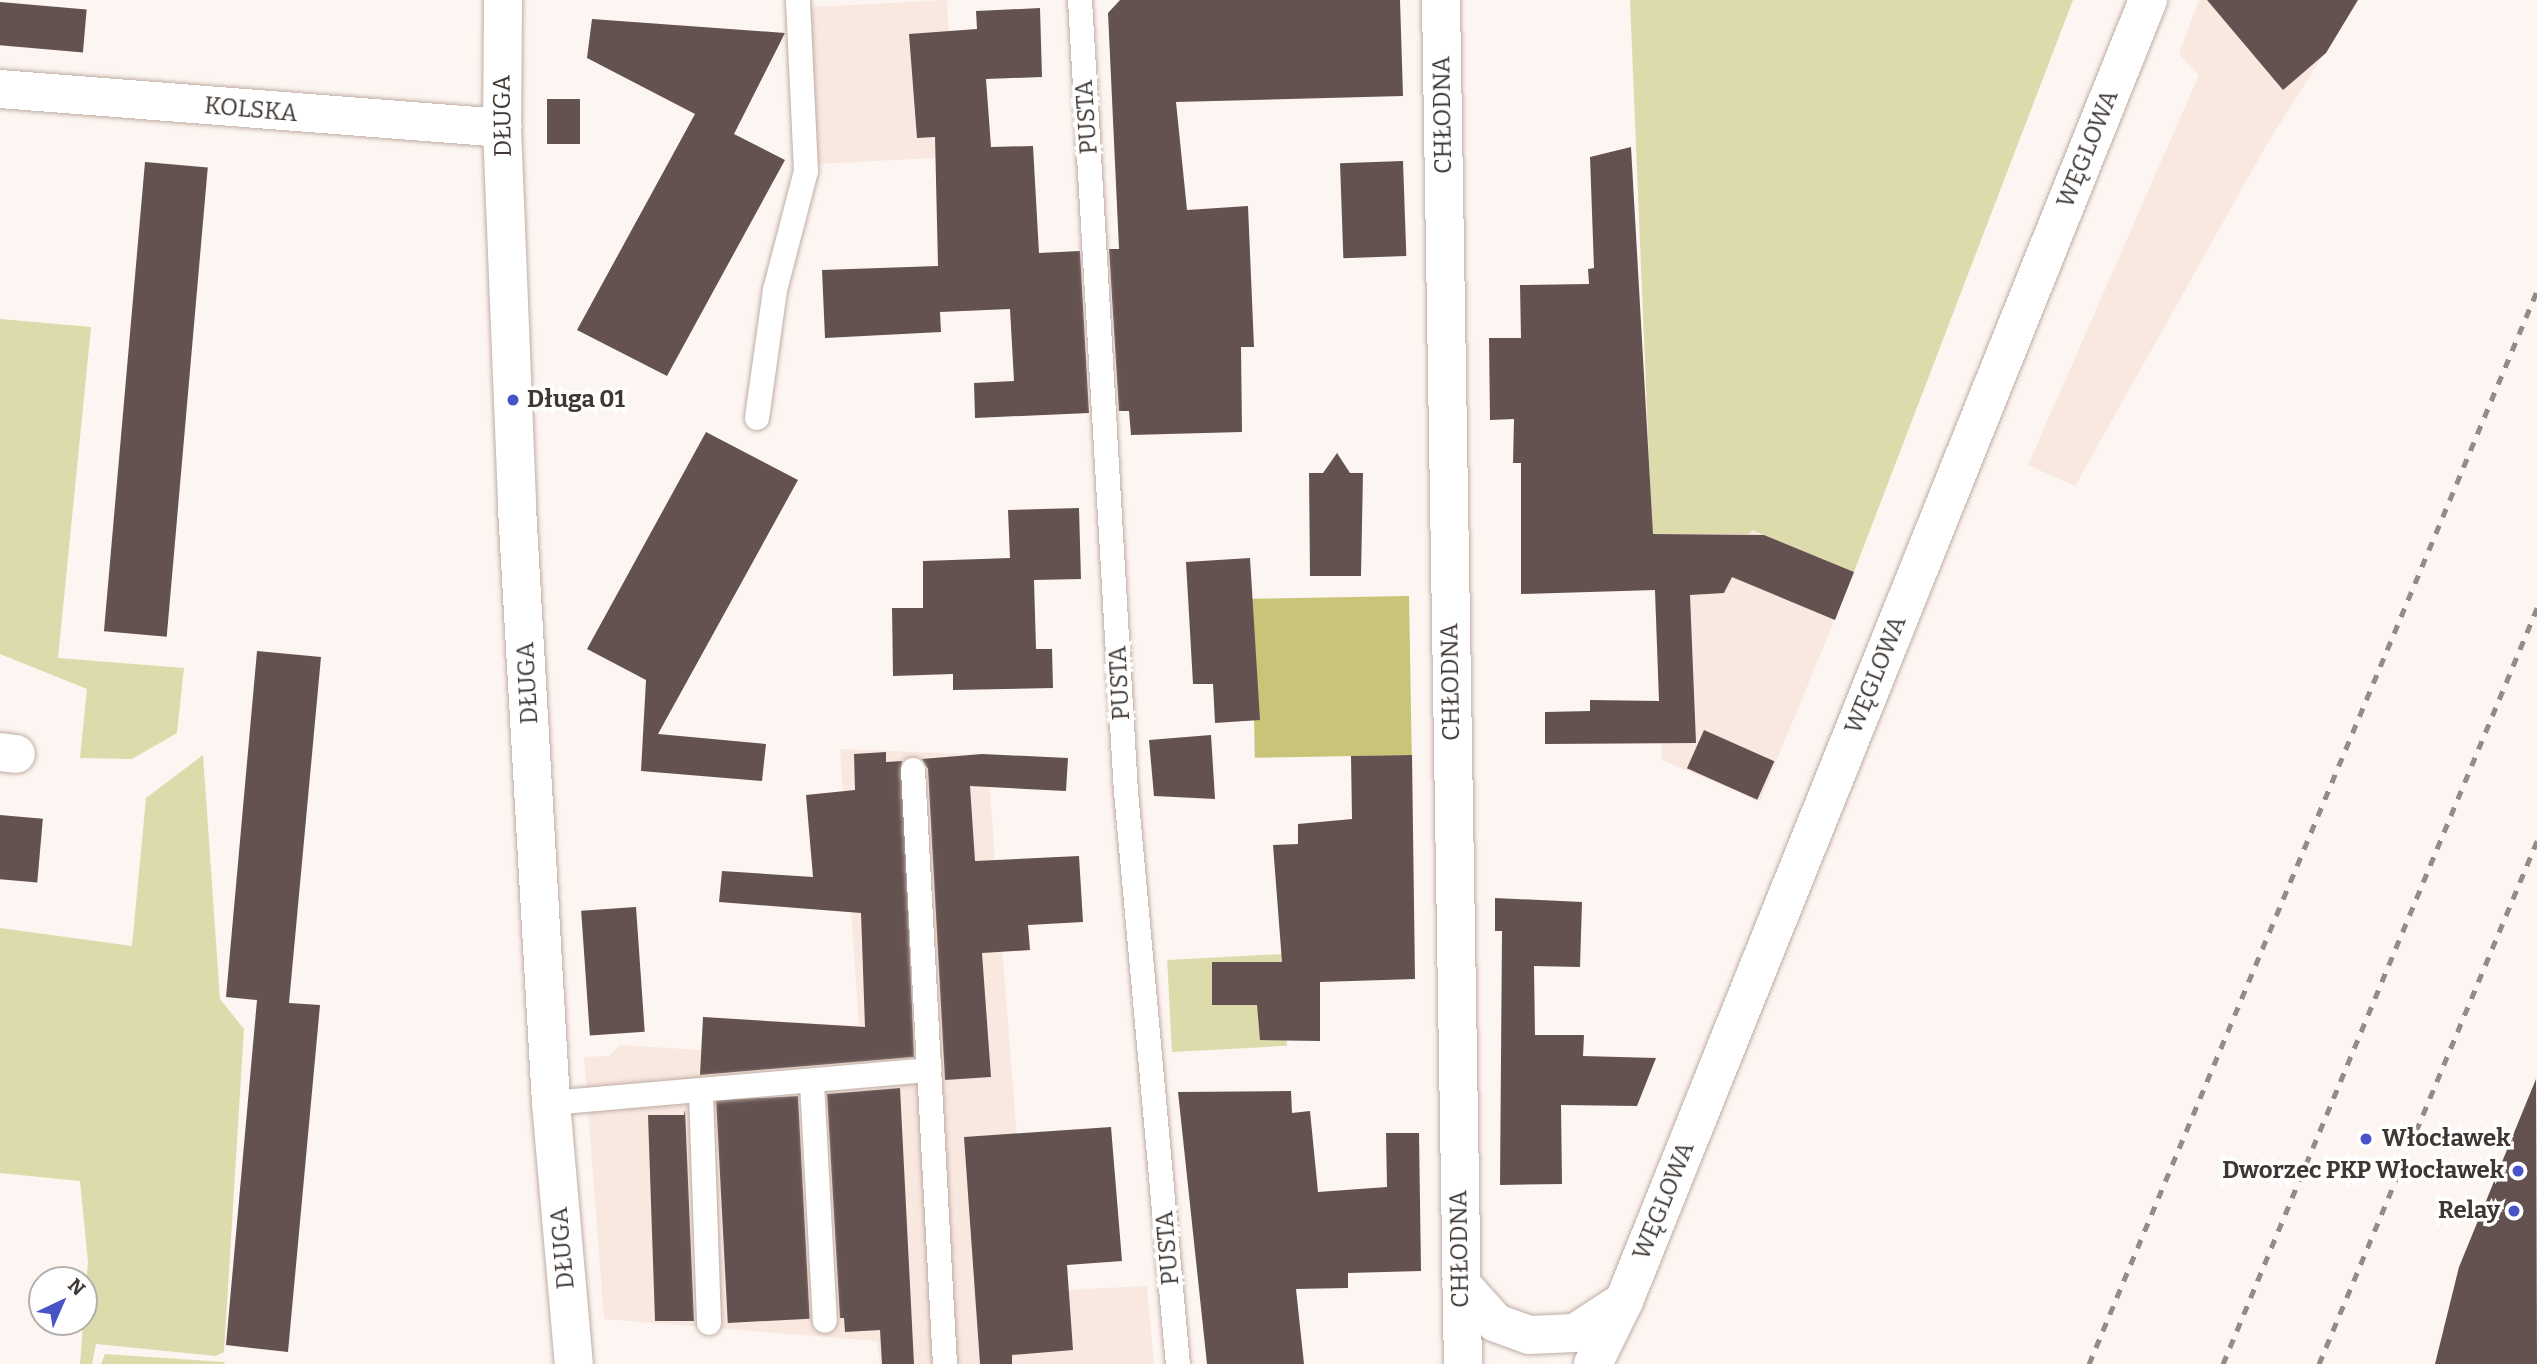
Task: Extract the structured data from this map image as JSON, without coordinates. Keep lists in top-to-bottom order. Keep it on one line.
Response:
{"streets":{"street":["KOLSKA","CHŁODNA","DŁUGA","WĘGLOWA"],"lane":["PUSTA"]},"crossings":[["KOLSKA","DŁUGA"]],"places":["Długa 01","Włocławek","Dworzec PKP Włocławek","Relay"],"north":"top right"}
